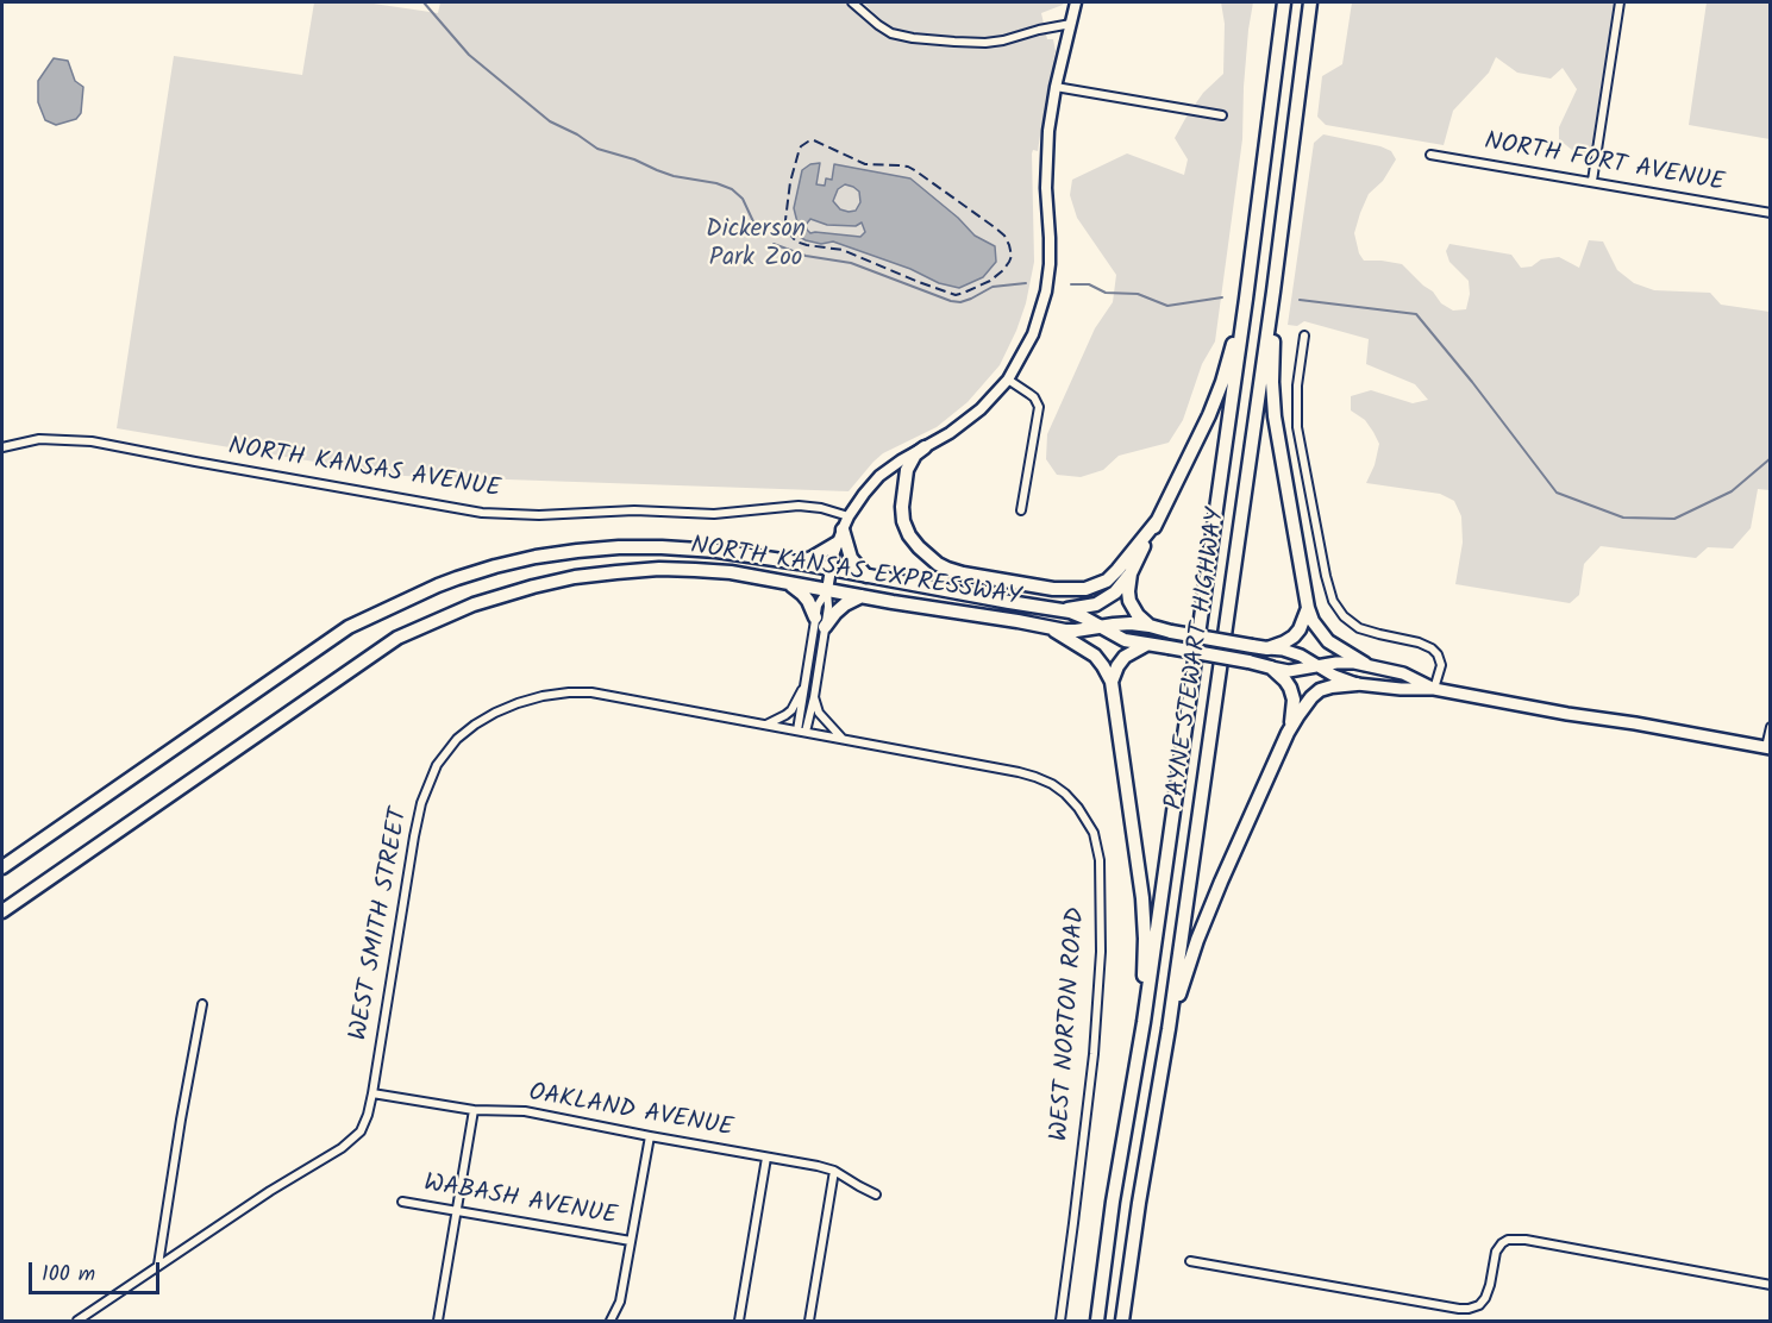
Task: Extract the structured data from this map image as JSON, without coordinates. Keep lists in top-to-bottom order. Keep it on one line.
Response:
{"streets":{"highway":["NORTH KANSAS EXPRESSWAY","PAYNE STEWART HIGHWAY"],"street":["NORTH FORT AVENUE","NORTH KANSAS AVENUE","WEST SMITH STREET","WEST NORTON ROAD","OAKLAND AVENUE","WABASH AVENUE"]},"crossings":[["WEST SMITH STREET","WEST NORTON ROAD"],["WEST SMITH STREET","OAKLAND AVENUE"]],"parks":["Dickerson Park Zoo"],"scale_bar":"100 m"}
